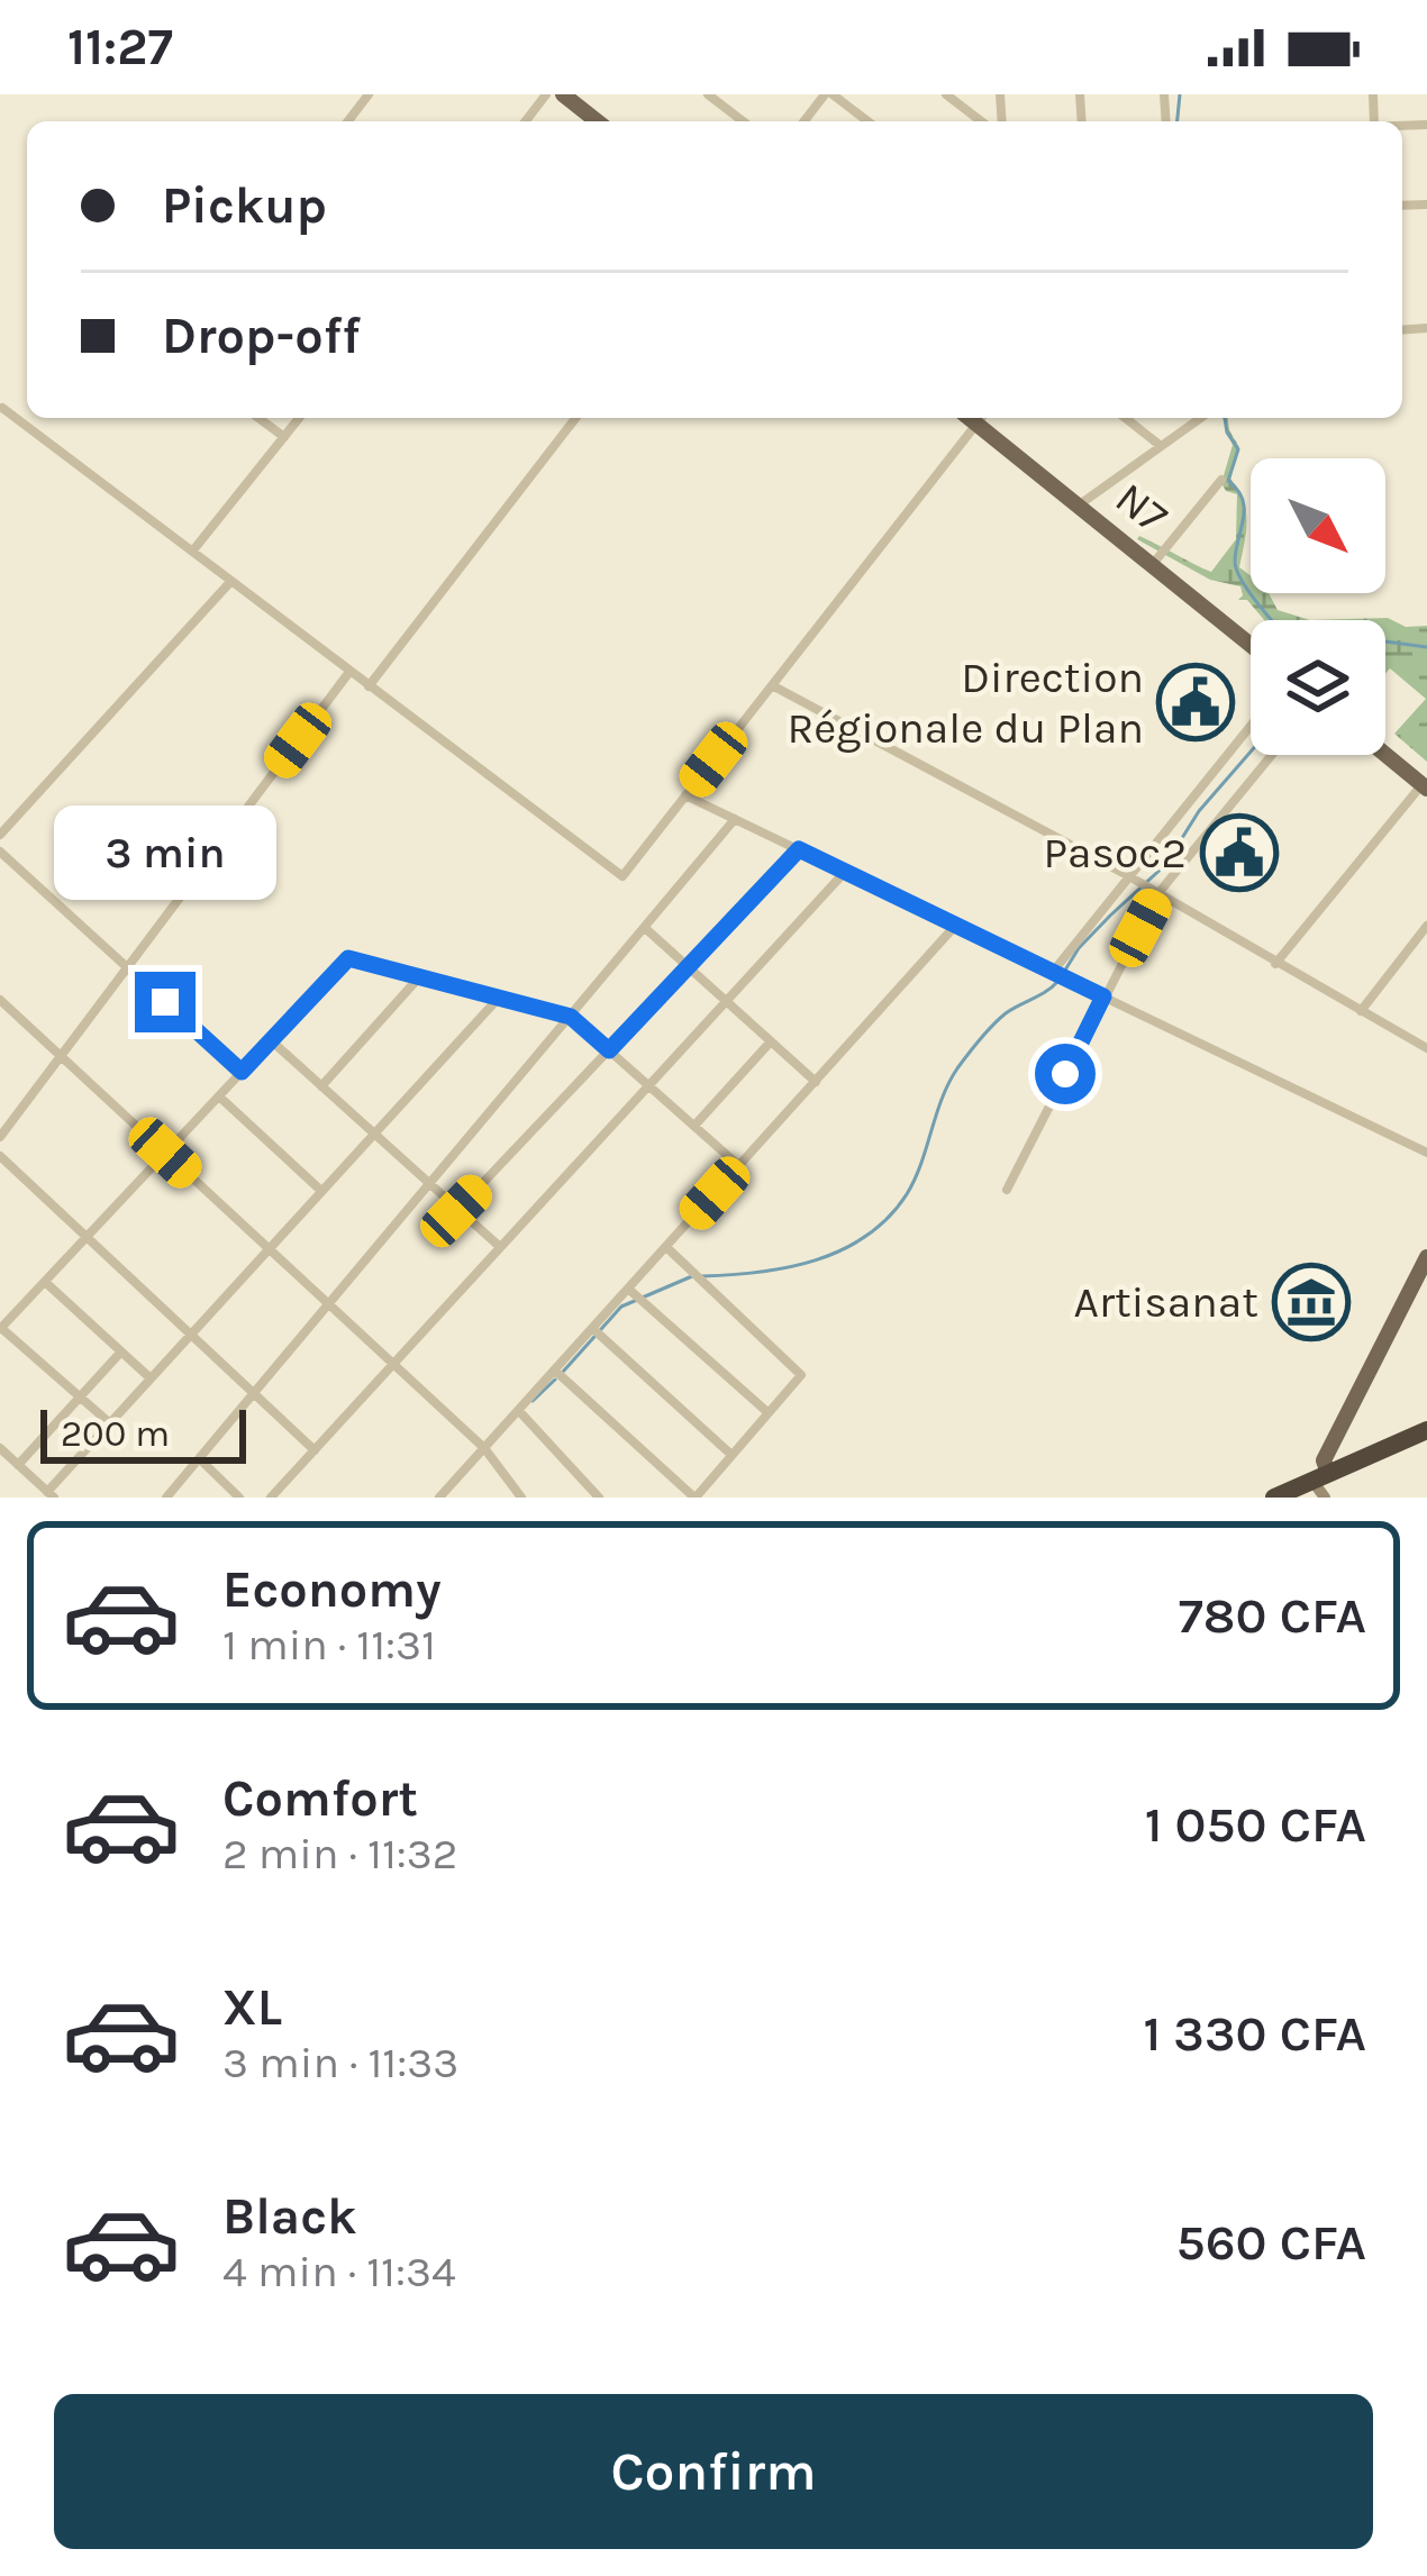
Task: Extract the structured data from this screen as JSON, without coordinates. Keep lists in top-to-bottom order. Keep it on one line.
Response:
{"streets":{"main road":["N7"]},"places":{"public building":["Direction Régionale du Plan","Pasoc2"],"museum":["Artisanat"]},"scale_bar":"200 m","north":"bottom right","page":{"status":"11:27","banner":["Pickup","Drop-off"],"bubble":"3 min","scale":"200 m","list":[{"name":"Economy","note":"1 min · 11:31","value":"780 CFA"},{"name":"Comfort","note":"2 min · 11:32","value":"1 050 CFA"},{"name":"XL","note":"3 min · 11:33","value":"1 330 CFA"},{"name":"Black","note":"4 min · 11:34","value":"560 CFA"}],"buttons":"Confirm"}}
